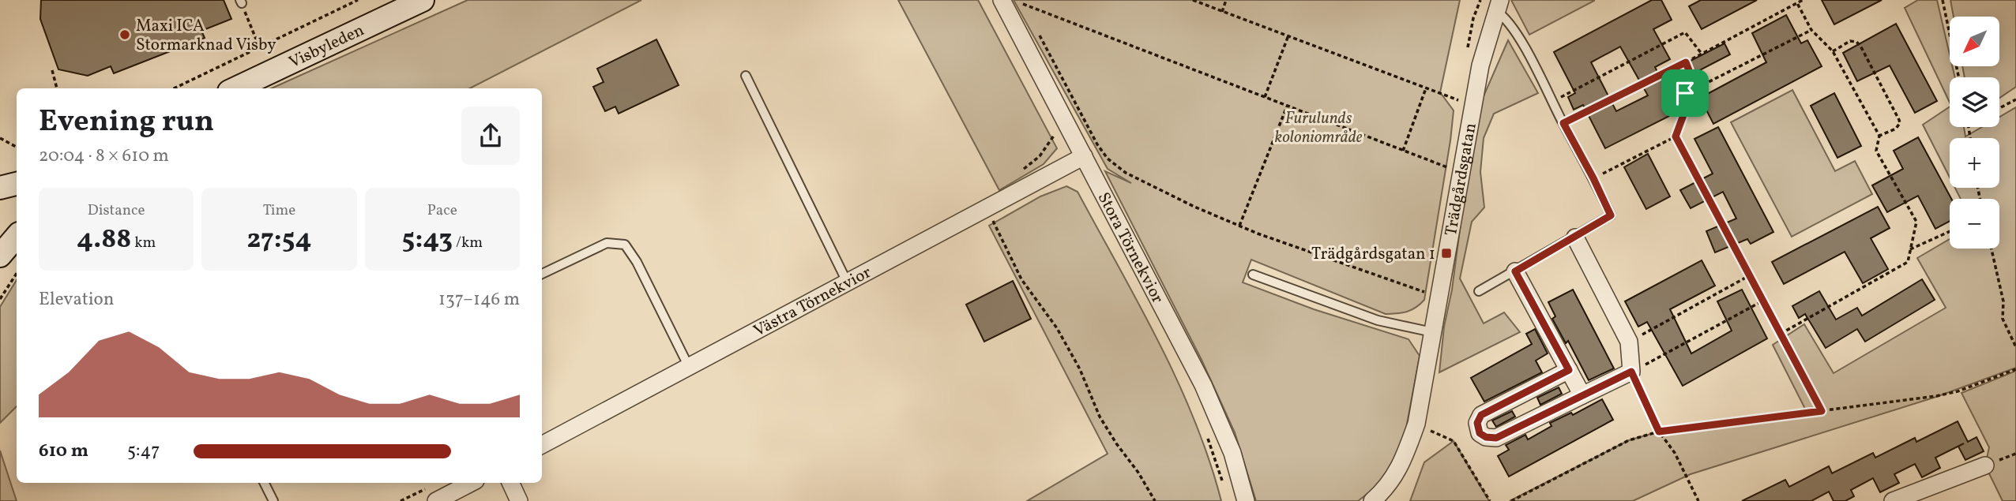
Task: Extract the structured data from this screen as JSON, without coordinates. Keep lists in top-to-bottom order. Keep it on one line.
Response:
{"streets":{"main road":["Visbyleden"],"street":["Trädgårdsgatan","Stora Törnekvior","Västra Törnekvior"]},"crossings":[["Stora Törnekvior","Västra Törnekvior"]],"parks":["Furulunds koloniområde"],"places":{"other":["Maxi ICA Stormarknad Visby"],"transit":["Trädgårdsgatan 1"]},"north":"bottom left","page":{"map_buttons":["+","−"],"heading":["Evening run","20:04 · 8 × 610 m"],"stats":[["Distance","4.88 km"],["Time","27:54"],["Pace","5:43 /km"]],"chart":["Elevation","137–146 m"],"list":[{"name":"610 m","note":"5:47"}]}}
